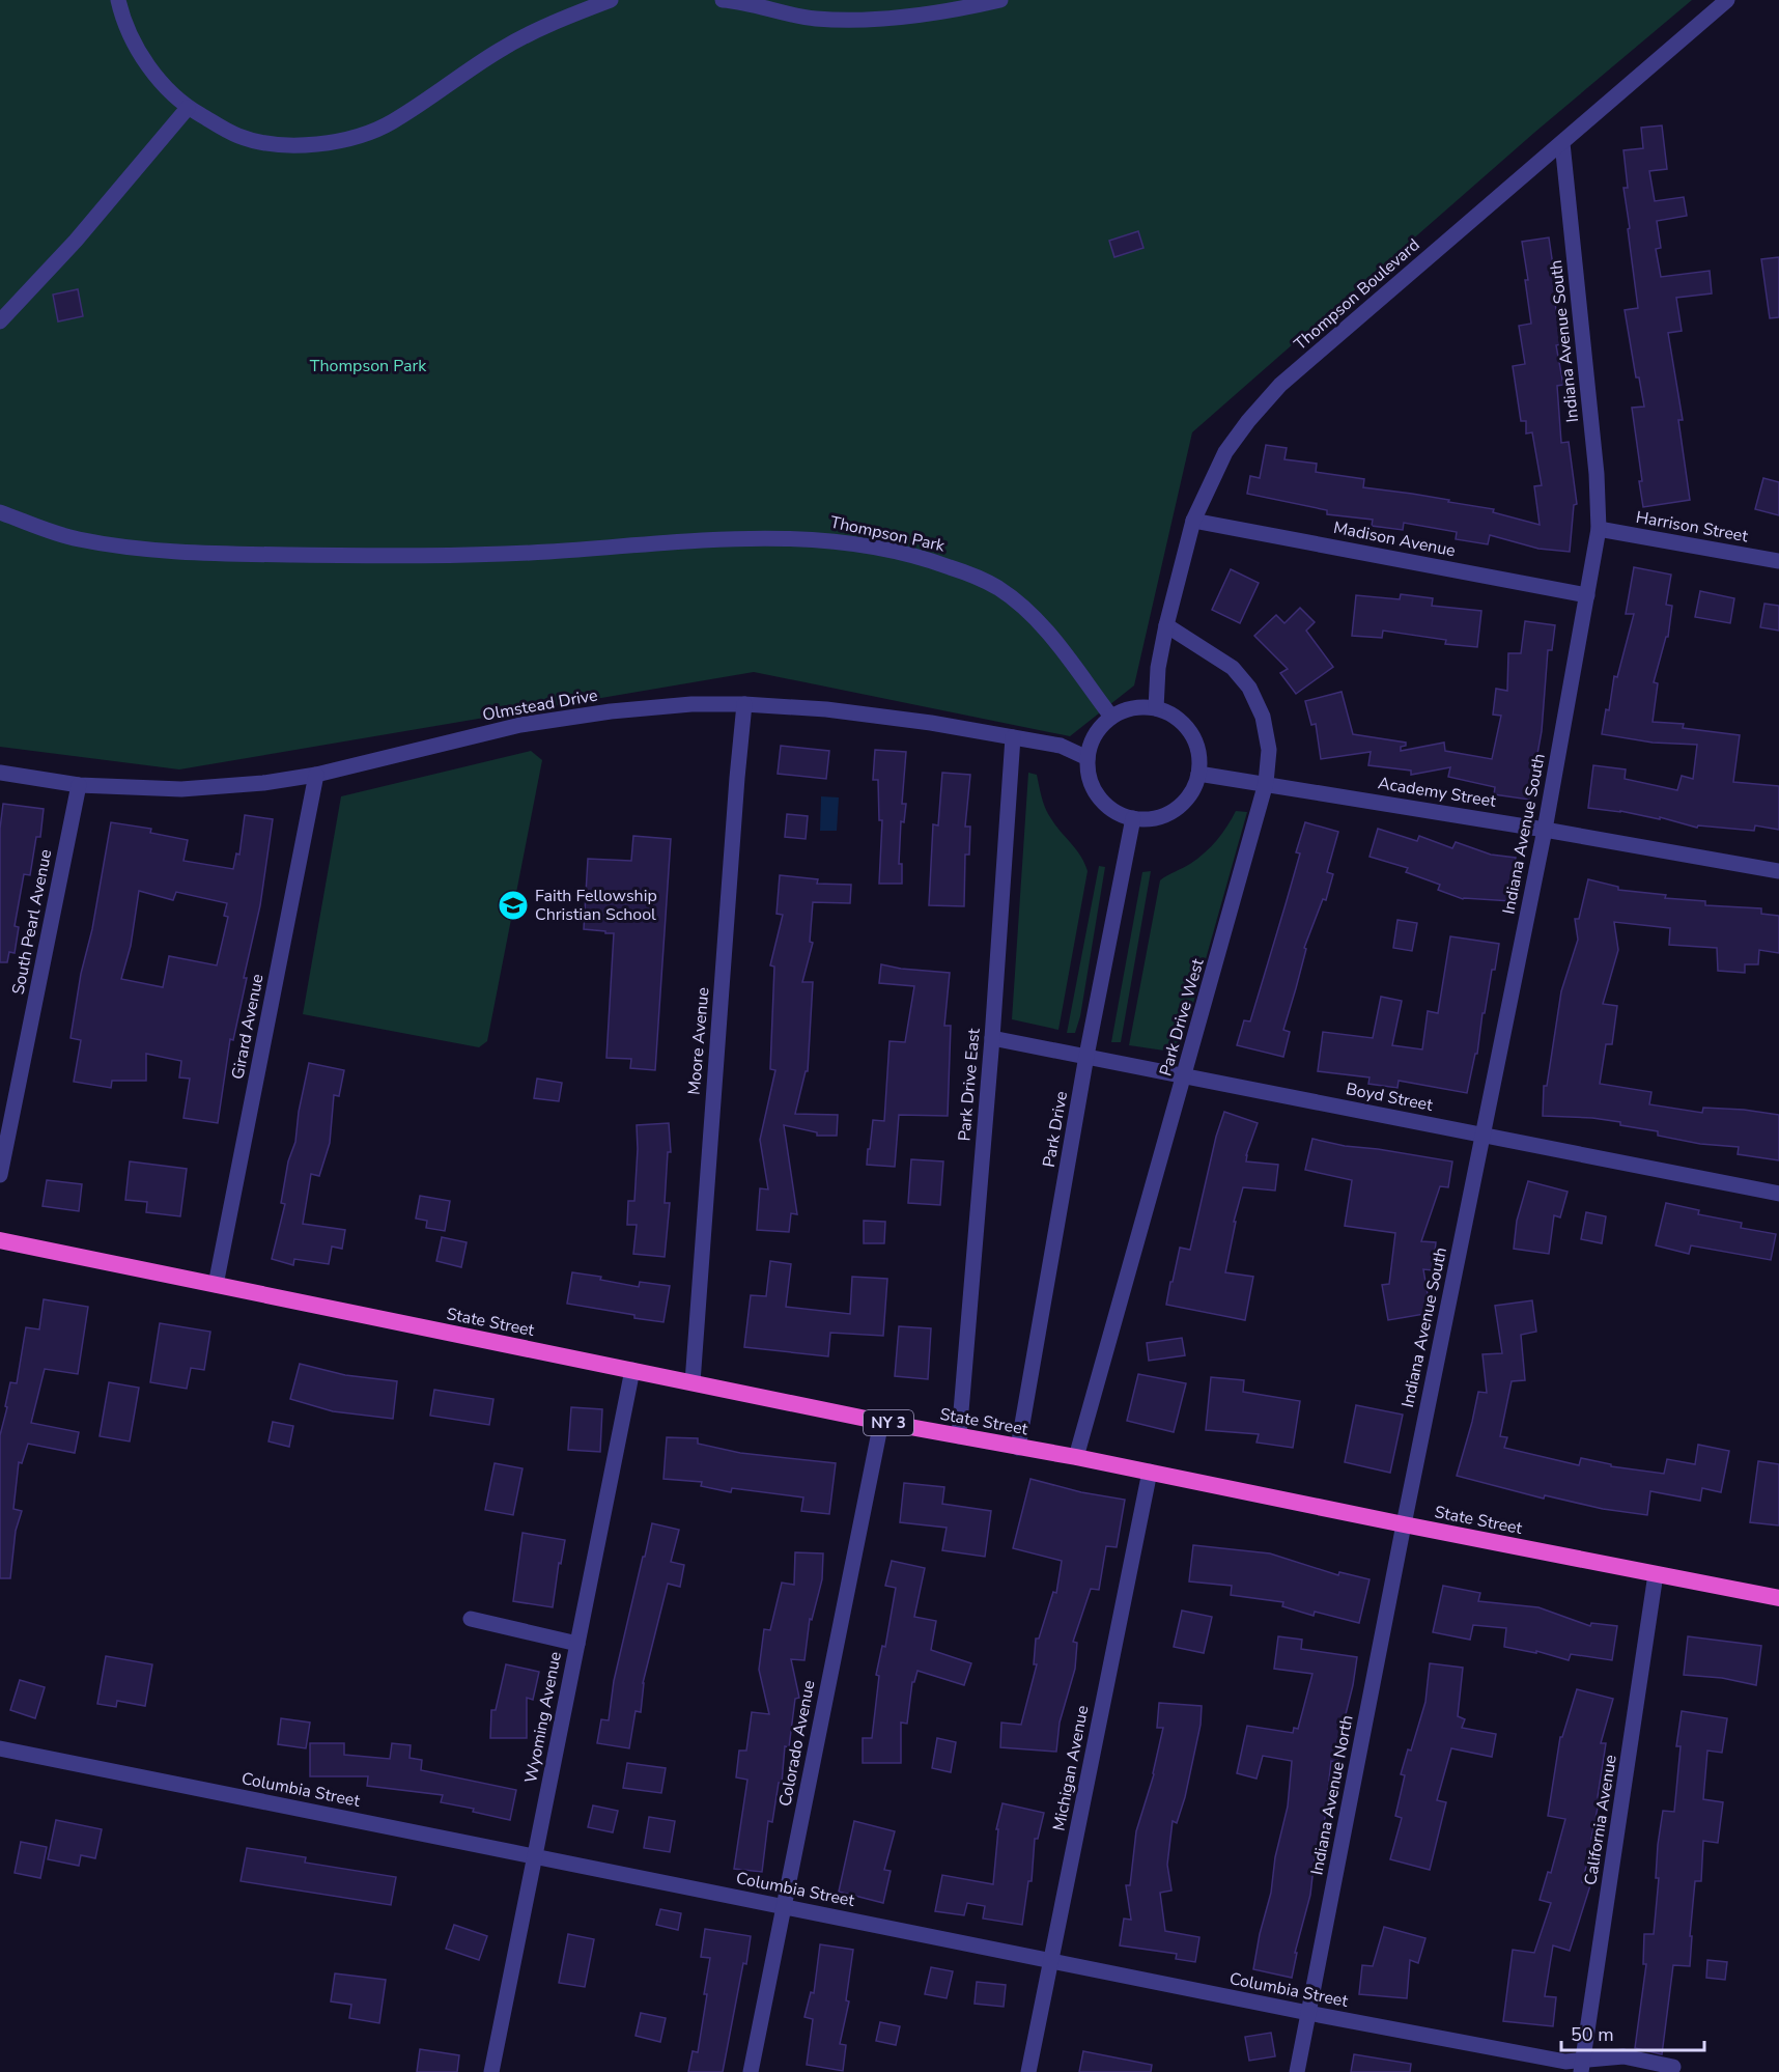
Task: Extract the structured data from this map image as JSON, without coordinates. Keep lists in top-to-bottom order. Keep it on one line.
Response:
{"streets":{"highway":["State Street","NY 3"],"street":["Thompson Boulevard","Indiana Avenue South","Harrison Street","Thompson Park","Madison Avenue","Olmstead Drive","Academy Street","South Pearl Avenue","Park Drive West","Girard Avenue","Moore Avenue","Park Drive East","Boyd Street","Park Drive","Wyoming Avenue","Colorado Avenue","Michigan Avenue","Columbia Street","Indiana Avenue North","California Avenue"]},"crossings":[["Thompson Boulevard","Indiana Avenue South"],["Thompson Boulevard","Thompson Park"],["Thompson Boulevard","Madison Avenue"],["Thompson Boulevard","Olmstead Drive"],["Thompson Boulevard","Academy Street"],["Thompson Boulevard","Park Drive West"],["Thompson Boulevard","Park Drive"],["Indiana Avenue South","Harrison Street"],["Indiana Avenue South","Madison Avenue"],["Indiana Avenue South","Academy Street"],["Indiana Avenue South","Boyd Street"],["Indiana Avenue South","State Street"],["Indiana Avenue South","Indiana Avenue North"],["Thompson Park","Olmstead Drive"],["Thompson Park","Academy Street"],["Thompson Park","Park Drive"],["Olmstead Drive","Academy Street"],["Olmstead Drive","South Pearl Avenue"],["Olmstead Drive","Girard Avenue"],["Olmstead Drive","Moore Avenue"],["Olmstead Drive","Park Drive East"],["Olmstead Drive","Park Drive"],["Academy Street","Park Drive West"],["Academy Street","Park Drive"],["Park Drive West","Boyd Street"],["Park Drive West","State Street"],["Girard Avenue","State Street"],["Moore Avenue","State Street"],["Park Drive East","Boyd Street"],["Park Drive East","State Street"],["Boyd Street","Park Drive"],["Park Drive","State Street"],["State Street","Wyoming Avenue"],["State Street","Colorado Avenue"],["State Street","Michigan Avenue"],["State Street","Indiana Avenue North"],["State Street","California Avenue"],["Wyoming Avenue","Columbia Street"],["Colorado Avenue","Columbia Street"],["Michigan Avenue","Columbia Street"],["Columbia Street","Indiana Avenue North"],["Columbia Street","California Avenue"]],"parks":["Thompson Park"],"places":{"school or university":["Faith Fellowship Christian School"]},"scale_bar":"50 m"}
